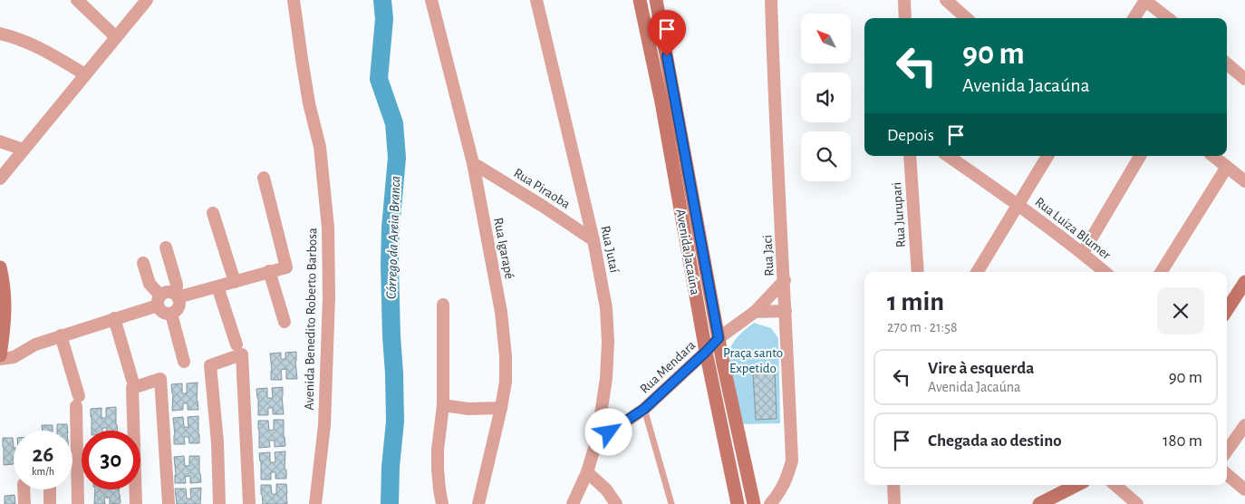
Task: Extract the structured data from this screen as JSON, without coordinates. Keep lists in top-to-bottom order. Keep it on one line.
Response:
{"streets":{"street":["Rua Piraoba","Rua Jurupari","Rua Luiza Blumer","Rua Igarapé","Rua Jutaí","Avenida Jacaúna","Rua Jaci","Avenida Benedito Roberto Barbosa","Rua Mendara"]},"crossings":[["Rua Piraoba","Rua Igarapé"],["Rua Piraoba","Rua Jutaí"],["Rua Jutaí","Rua Mendara"],["Avenida Jacaúna","Rua Mendara"],["Rua Jaci","Rua Mendara"]],"water":["Córrego da Areia Branca"],"parks":["Praça santo Expetido"],"north":"top left","page":{"turn":["90 m","Avenida Jacaúna"],"then":"Depois","heading":["1 min","270 m · 21:58"],"list":[{"name":"Vire à esquerda","note":"Avenida Jacaúna","value":"90 m"},{"name":"Chegada ao destino","value":"180 m"}],"speed":"26 km/h","limit":"30"}}
